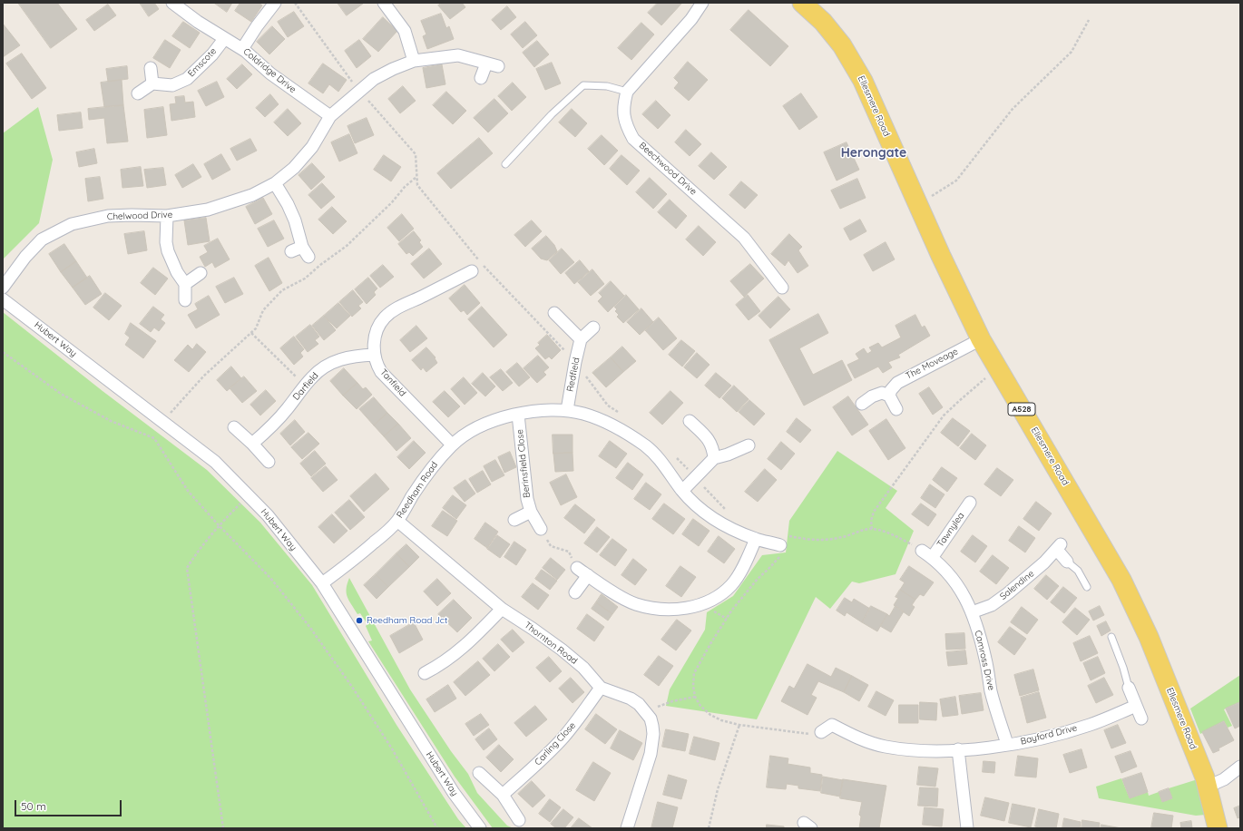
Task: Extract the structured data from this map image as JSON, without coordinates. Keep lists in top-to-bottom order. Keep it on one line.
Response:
{"streets":{"main road":["Ellesmere Road","A528"],"street":["Emscote","Coldridge Drive","Beechwood Drive","Chelwood Drive","Hubert Way","The Moveage","Redfield","Tanfield","Darfield","Berinsfield Close","Reedham Road","Tawnylea","Salendine","Thornton Road","Camross Drive","Bayford Drive","Carling Close"]},"crossings":[["Emscote","Coldridge Drive"],["Coldridge Drive","Chelwood Drive"],["Ellesmere Road","The Moveage"],["Hubert Way","Reedham Road"],["Redfield","Reedham Road"],["Tanfield","Darfield"],["Tanfield","Reedham Road"],["Berinsfield Close","Reedham Road"],["Reedham Road","Thornton Road"],["Tawnylea","Camross Drive"],["Salendine","Camross Drive"],["Thornton Road","Carling Close"],["Camross Drive","Bayford Drive"]],"districts":["Herongate"],"places":["Reedham Road Jct"],"scale_bar":"50 m"}
